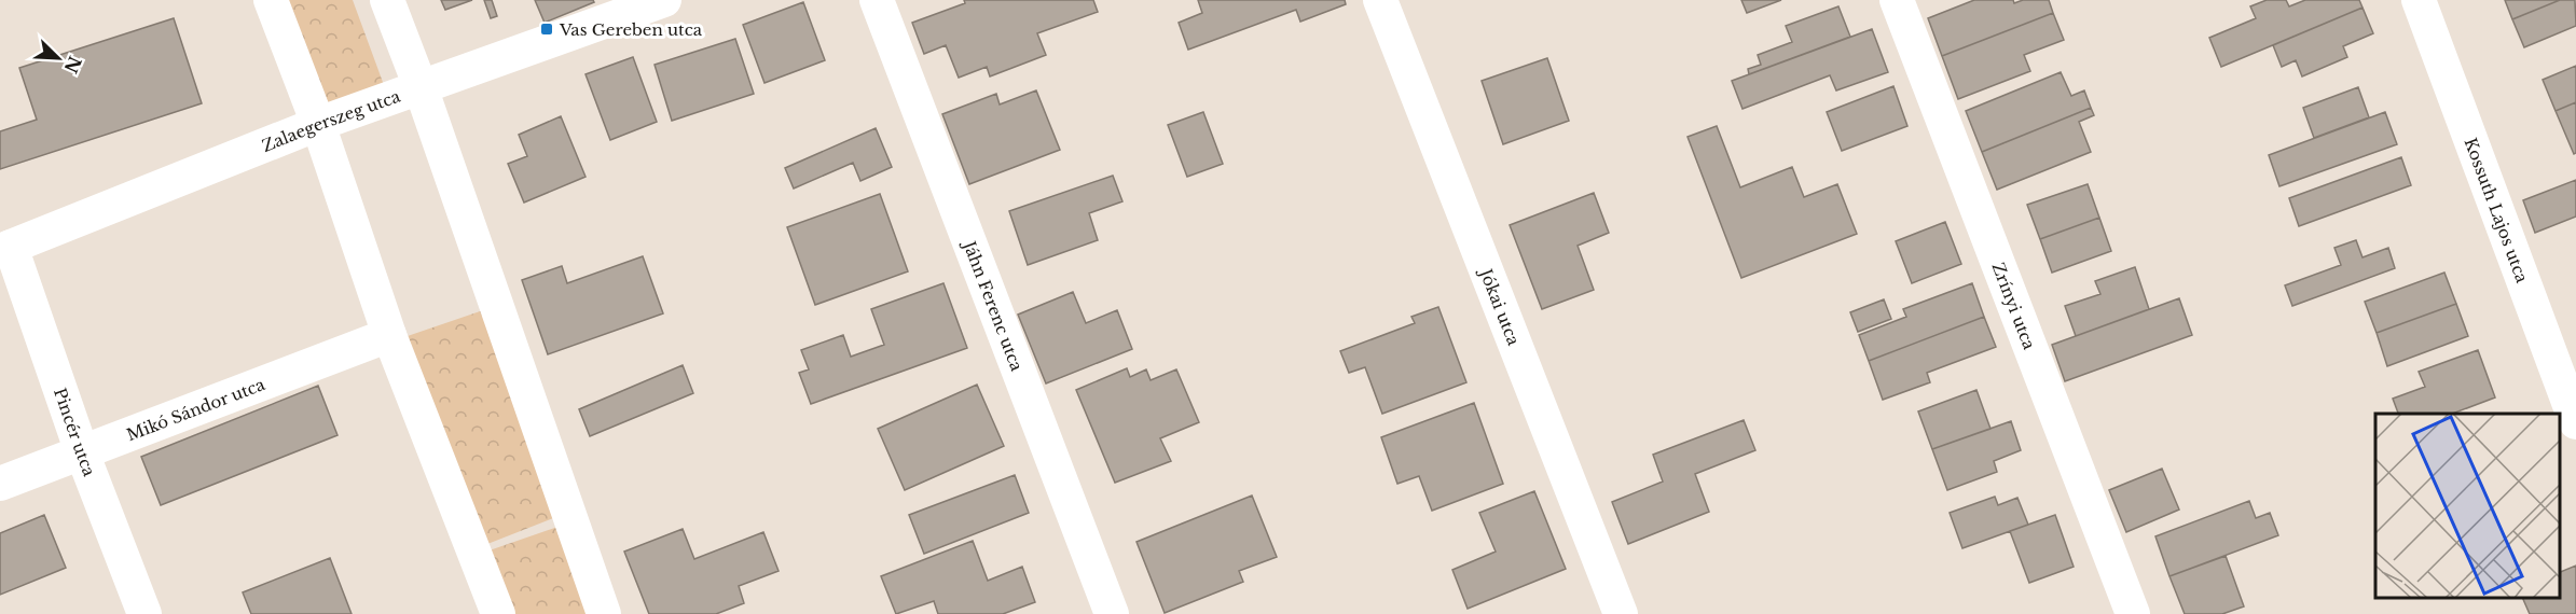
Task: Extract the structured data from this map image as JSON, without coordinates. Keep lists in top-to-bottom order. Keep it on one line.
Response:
{"streets":{"street":["Zalaegerszeg utca","Kossuth Lajos utca","Jáhn Ferenc utca","Jókai utca","Zrínyi utca","Mikó Sándor utca","Pincér utca"]},"crossings":[["Zalaegerszeg utca","Pincér utca"],["Mikó Sándor utca","Pincér utca"]],"places":{"transit":["Vas Gereben utca"]},"north":"bottom right"}
